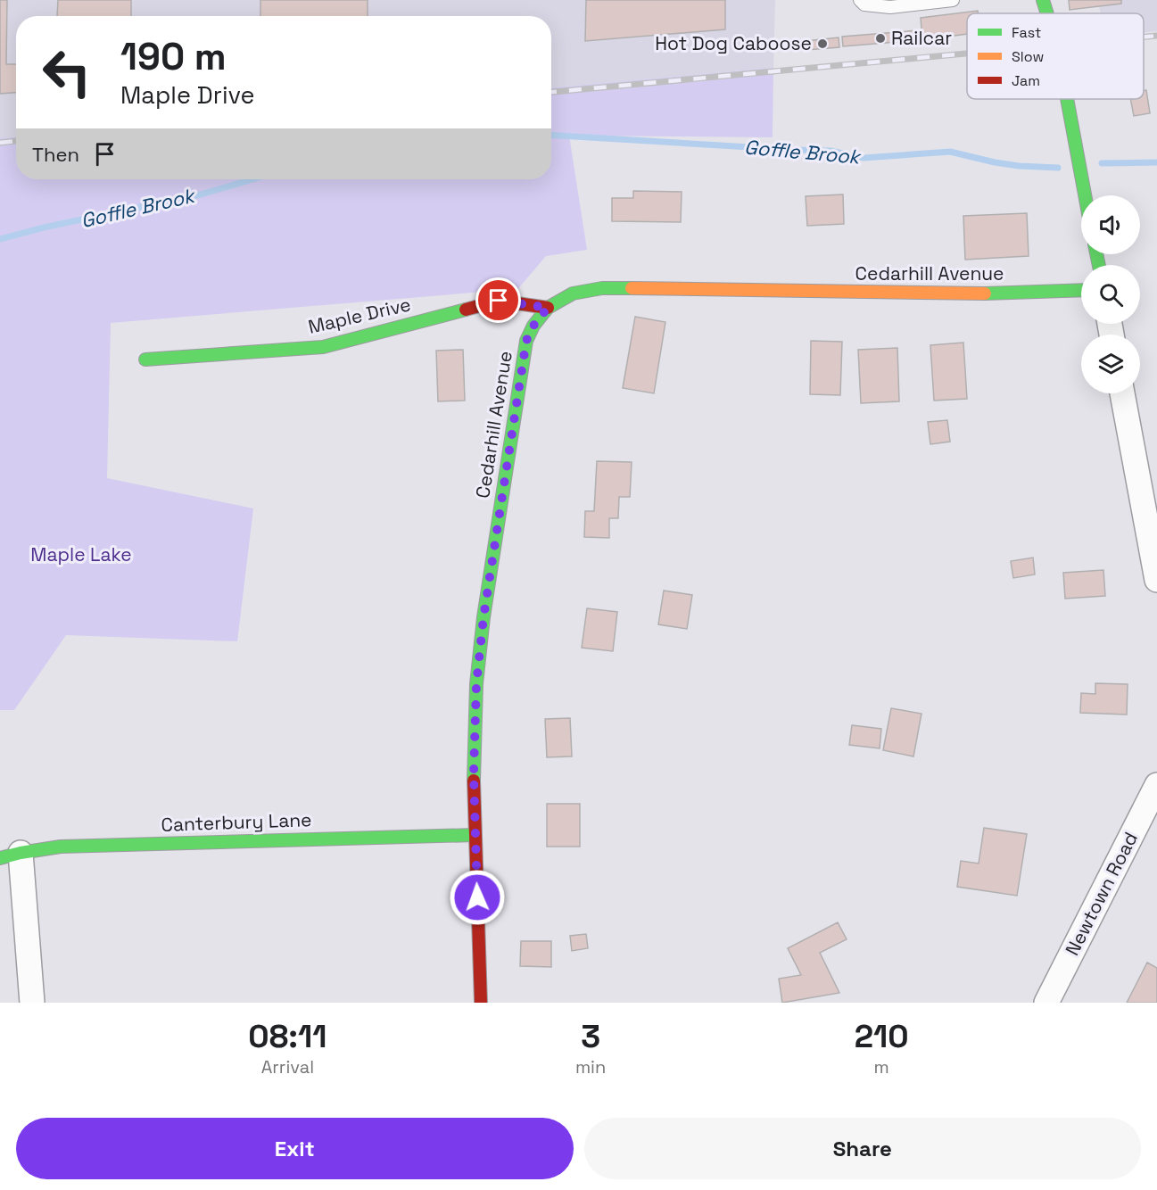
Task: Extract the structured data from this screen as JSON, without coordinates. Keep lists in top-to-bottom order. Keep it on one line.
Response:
{"streets":{"street":["Cedarhill Avenue","Maple Drive","Canterbury Lane","Newtown Road"]},"crossings":[["Cedarhill Avenue","Maple Drive"],["Cedarhill Avenue","Canterbury Lane"]],"water":["Goffle Brook"],"parks":["Maple Lake"],"places":["Railcar","Hot Dog Caboose"],"legend":["Fast","Slow","Jam"],"page":{"turn":["190 m","Maple Drive"],"then":"Then","eta":["08:11","Arrival","3","min","210","m"],"buttons":["Exit","Share"]}}
